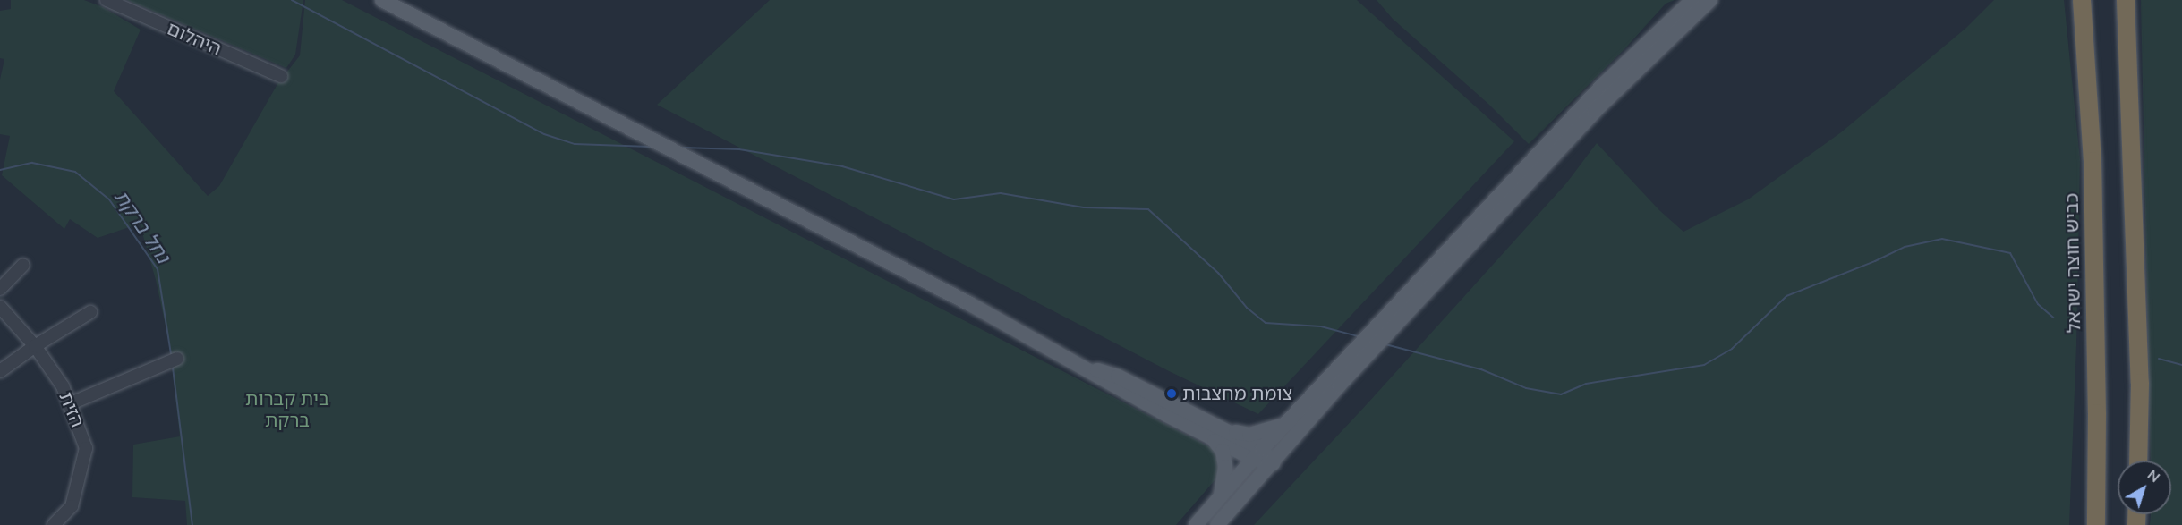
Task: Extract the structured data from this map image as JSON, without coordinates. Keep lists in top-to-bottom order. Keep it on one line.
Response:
{"streets":{"highway":["כביש חוצה ישראל"],"street":["היהלום","הזית"]},"water":["נחל ברקת"],"parks":["בית קברות ברקת"],"places":["צומת מחצבות"],"north":"top right"}
